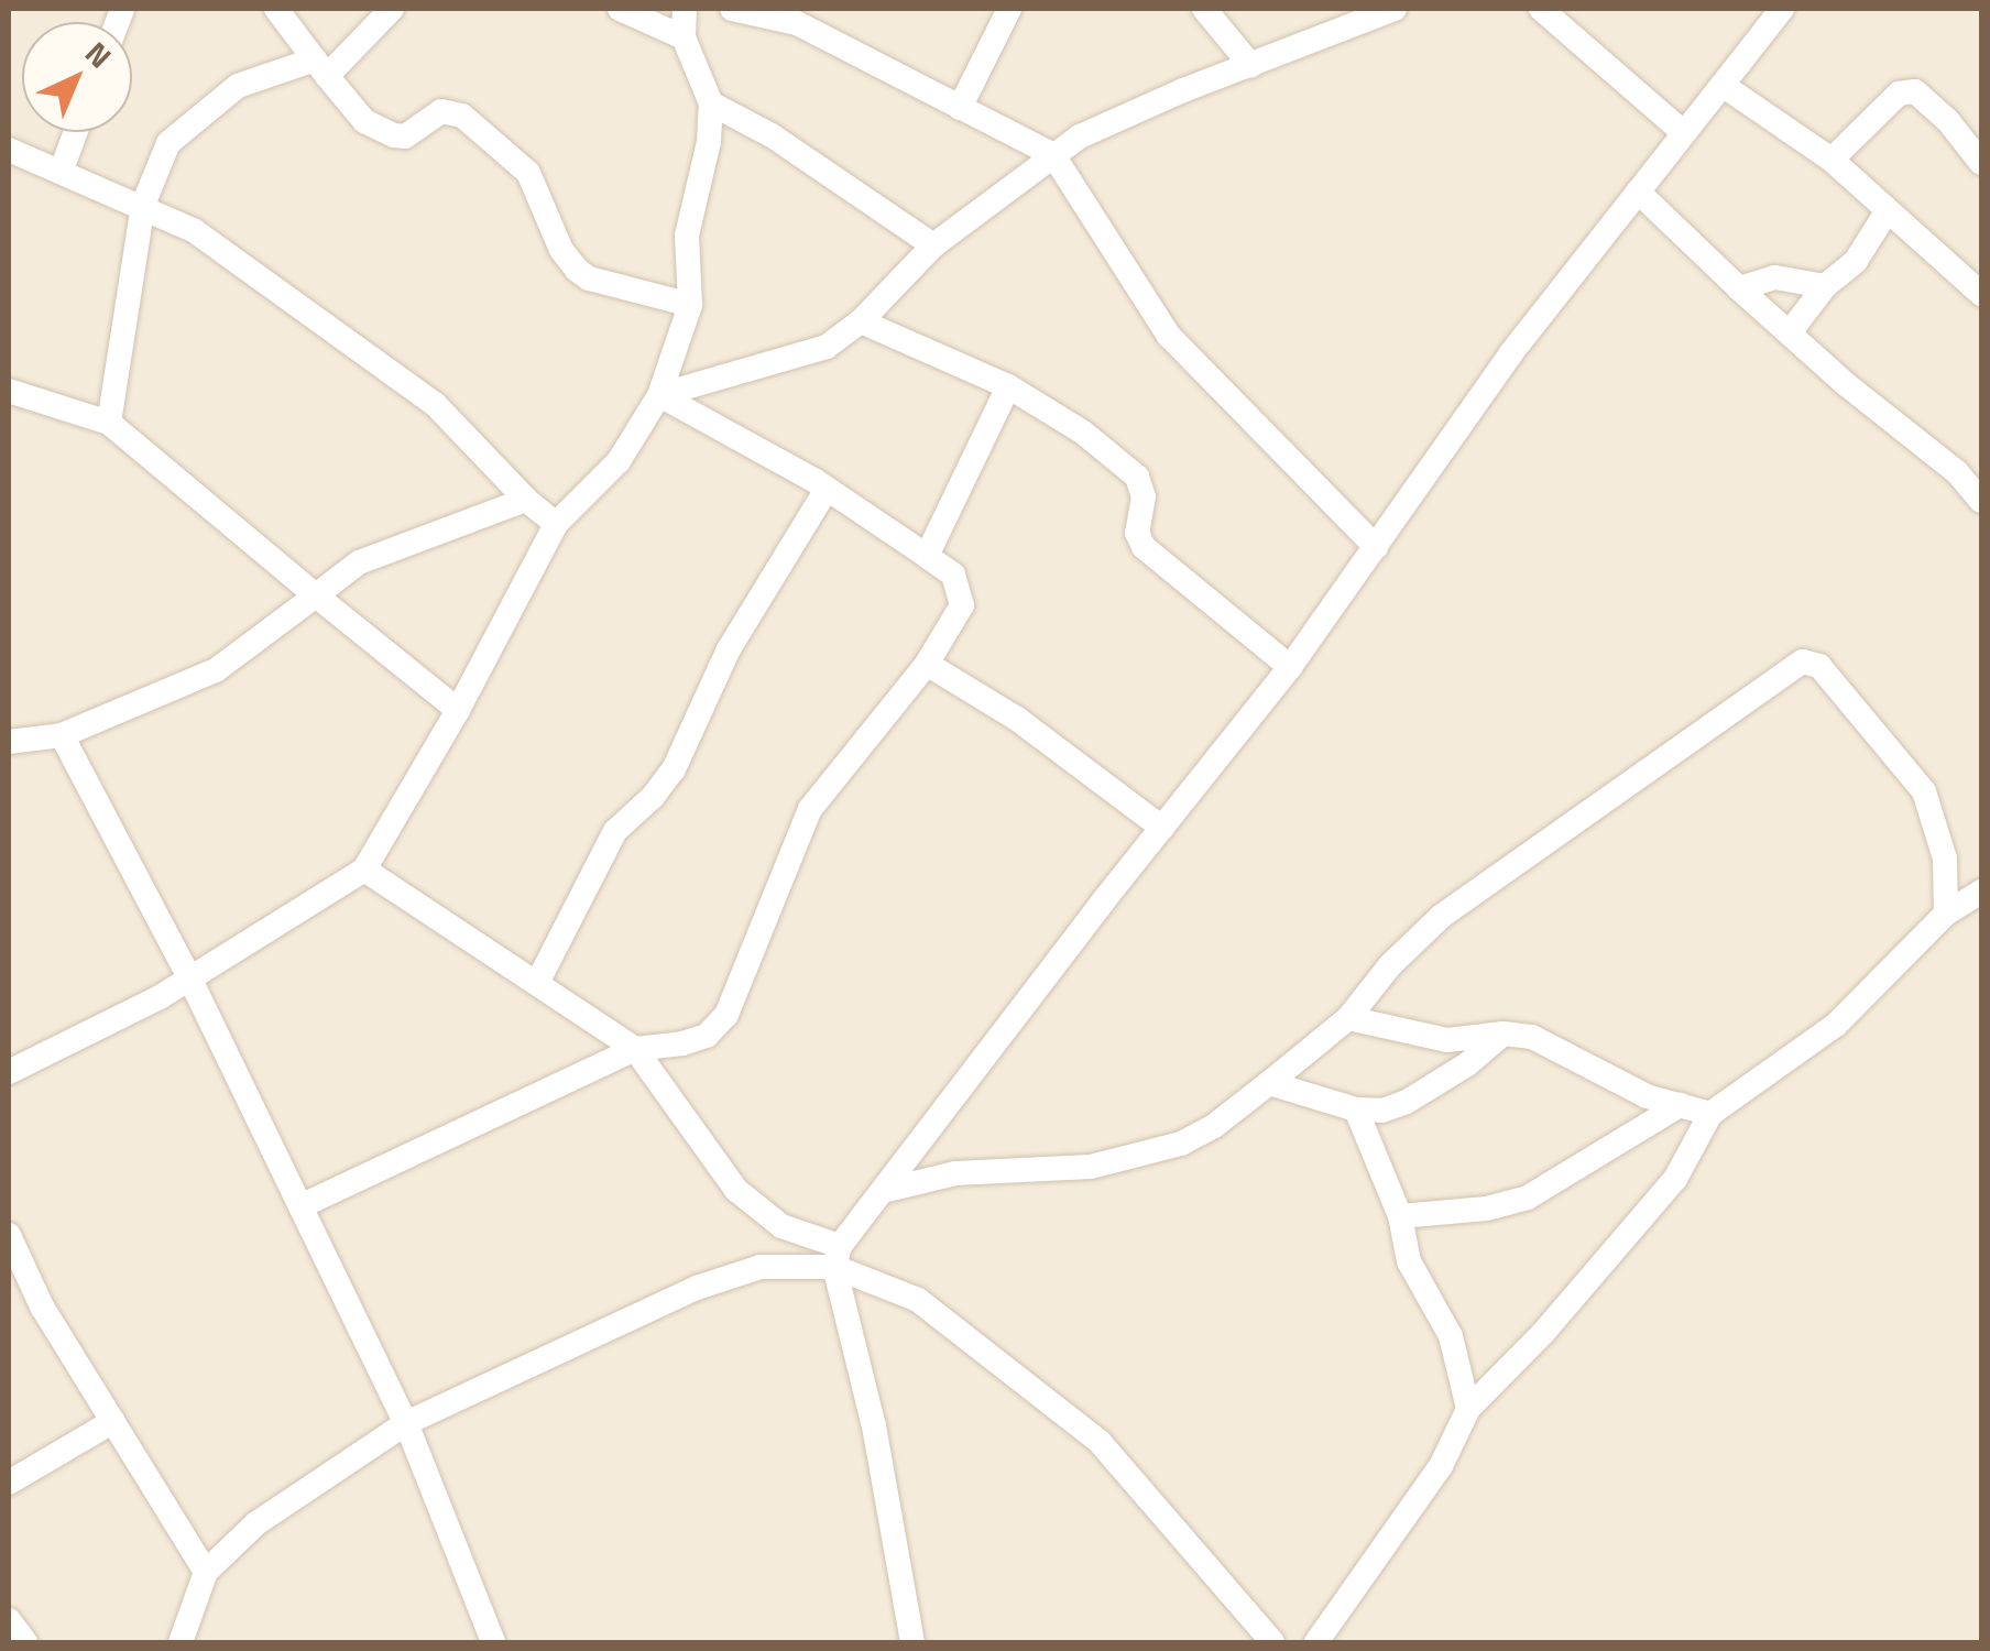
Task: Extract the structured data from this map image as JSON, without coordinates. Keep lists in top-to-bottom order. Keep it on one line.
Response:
{"north":"top right"}
